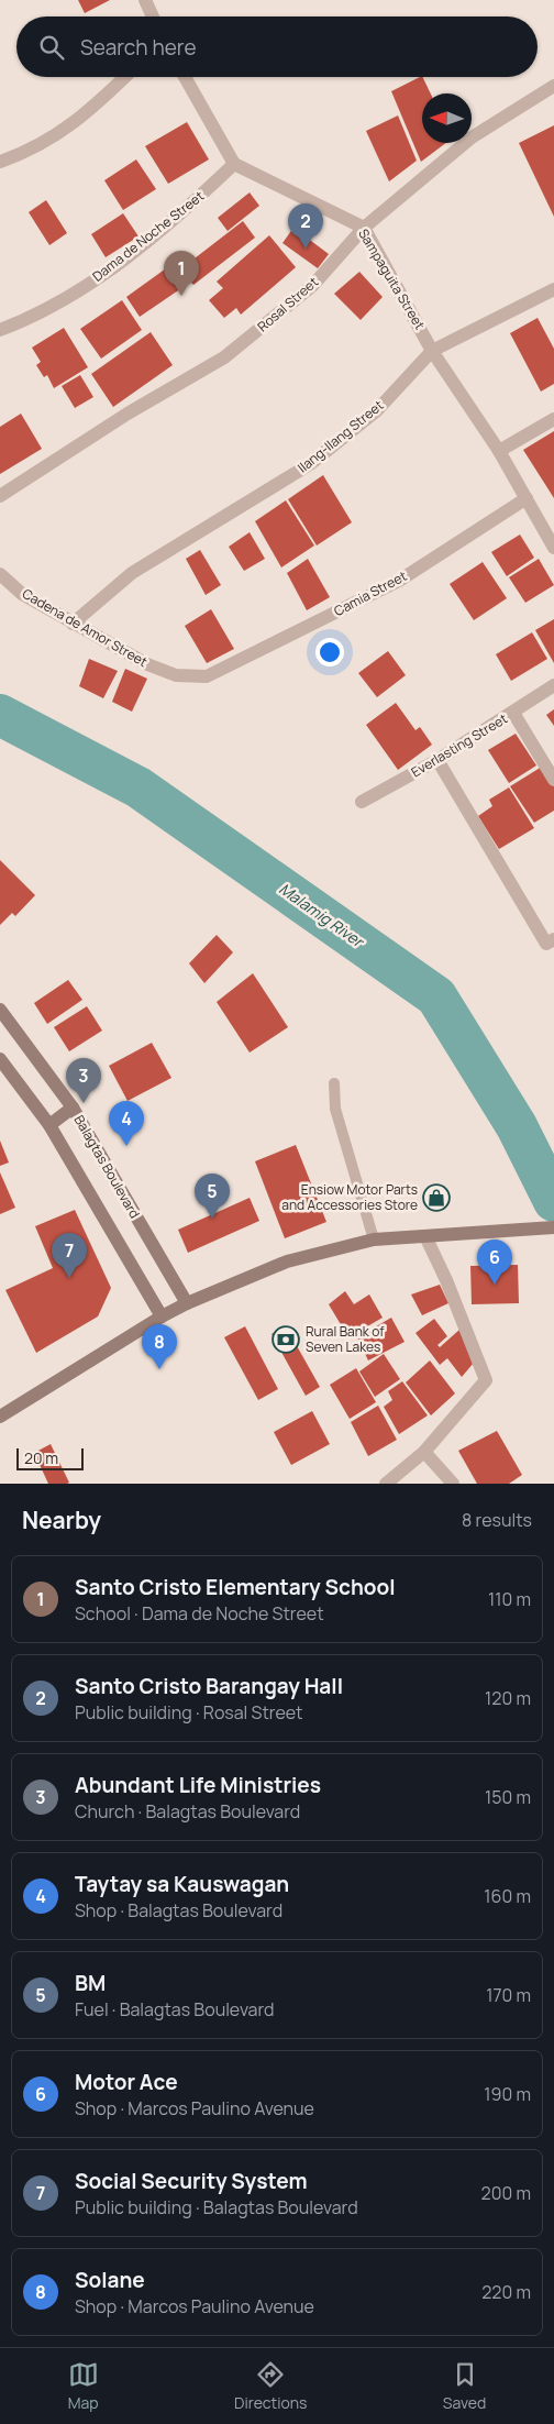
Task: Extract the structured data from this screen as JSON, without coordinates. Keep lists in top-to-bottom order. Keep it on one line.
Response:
{"streets":{"main road":["Balagtas Boulevard"],"street":["Dama de Noche Street","Sampaguita Street","Rosal Street","Ilang-Ilang Street","Camia Street","Cadena de Amor Street","Everlasting Street"]},"crossings":[["Dama de Noche Street","Sampaguita Street"],["Sampaguita Street","Rosal Street"],["Sampaguita Street","Ilang-Ilang Street"],["Sampaguita Street","Camia Street"],["Ilang-Ilang Street","Cadena de Amor Street"],["Camia Street","Cadena de Amor Street"]],"water":["Malamig River"],"places":{"shop":["Ensiow Motor Parts and Accessories Store"],"bank":["Rural Bank of Seven Lakes"]},"scale_bar":"20 m","north":"left","page":{"search":"Search here","pins":["2","1","3","4","5","7","6","8"],"scale":"20 m","heading":["Nearby","8 results"],"list":[{"mark":"1","name":"Santo Cristo Elementary School","note":"School · Dama de Noche Street","value":"110 m"},{"mark":"2","name":"Santo Cristo Barangay Hall","note":"Public building · Rosal Street","value":"120 m"},{"mark":"3","name":"Abundant Life Ministries","note":"Church · Balagtas Boulevard","value":"150 m"},{"mark":"4","name":"Taytay sa Kauswagan","note":"Shop · Balagtas Boulevard","value":"160 m"},{"mark":"5","name":"BM","note":"Fuel · Balagtas Boulevard","value":"170 m"},{"mark":"6","name":"Motor Ace","note":"Shop · Marcos Paulino Avenue","value":"190 m"},{"mark":"7","name":"Social Security System","note":"Public building · Balagtas Boulevard","value":"200 m"},{"mark":"8","name":"Solane","note":"Shop · Marcos Paulino Avenue","value":"220 m"}],"nav":["Map","Directions","Saved"]}}
